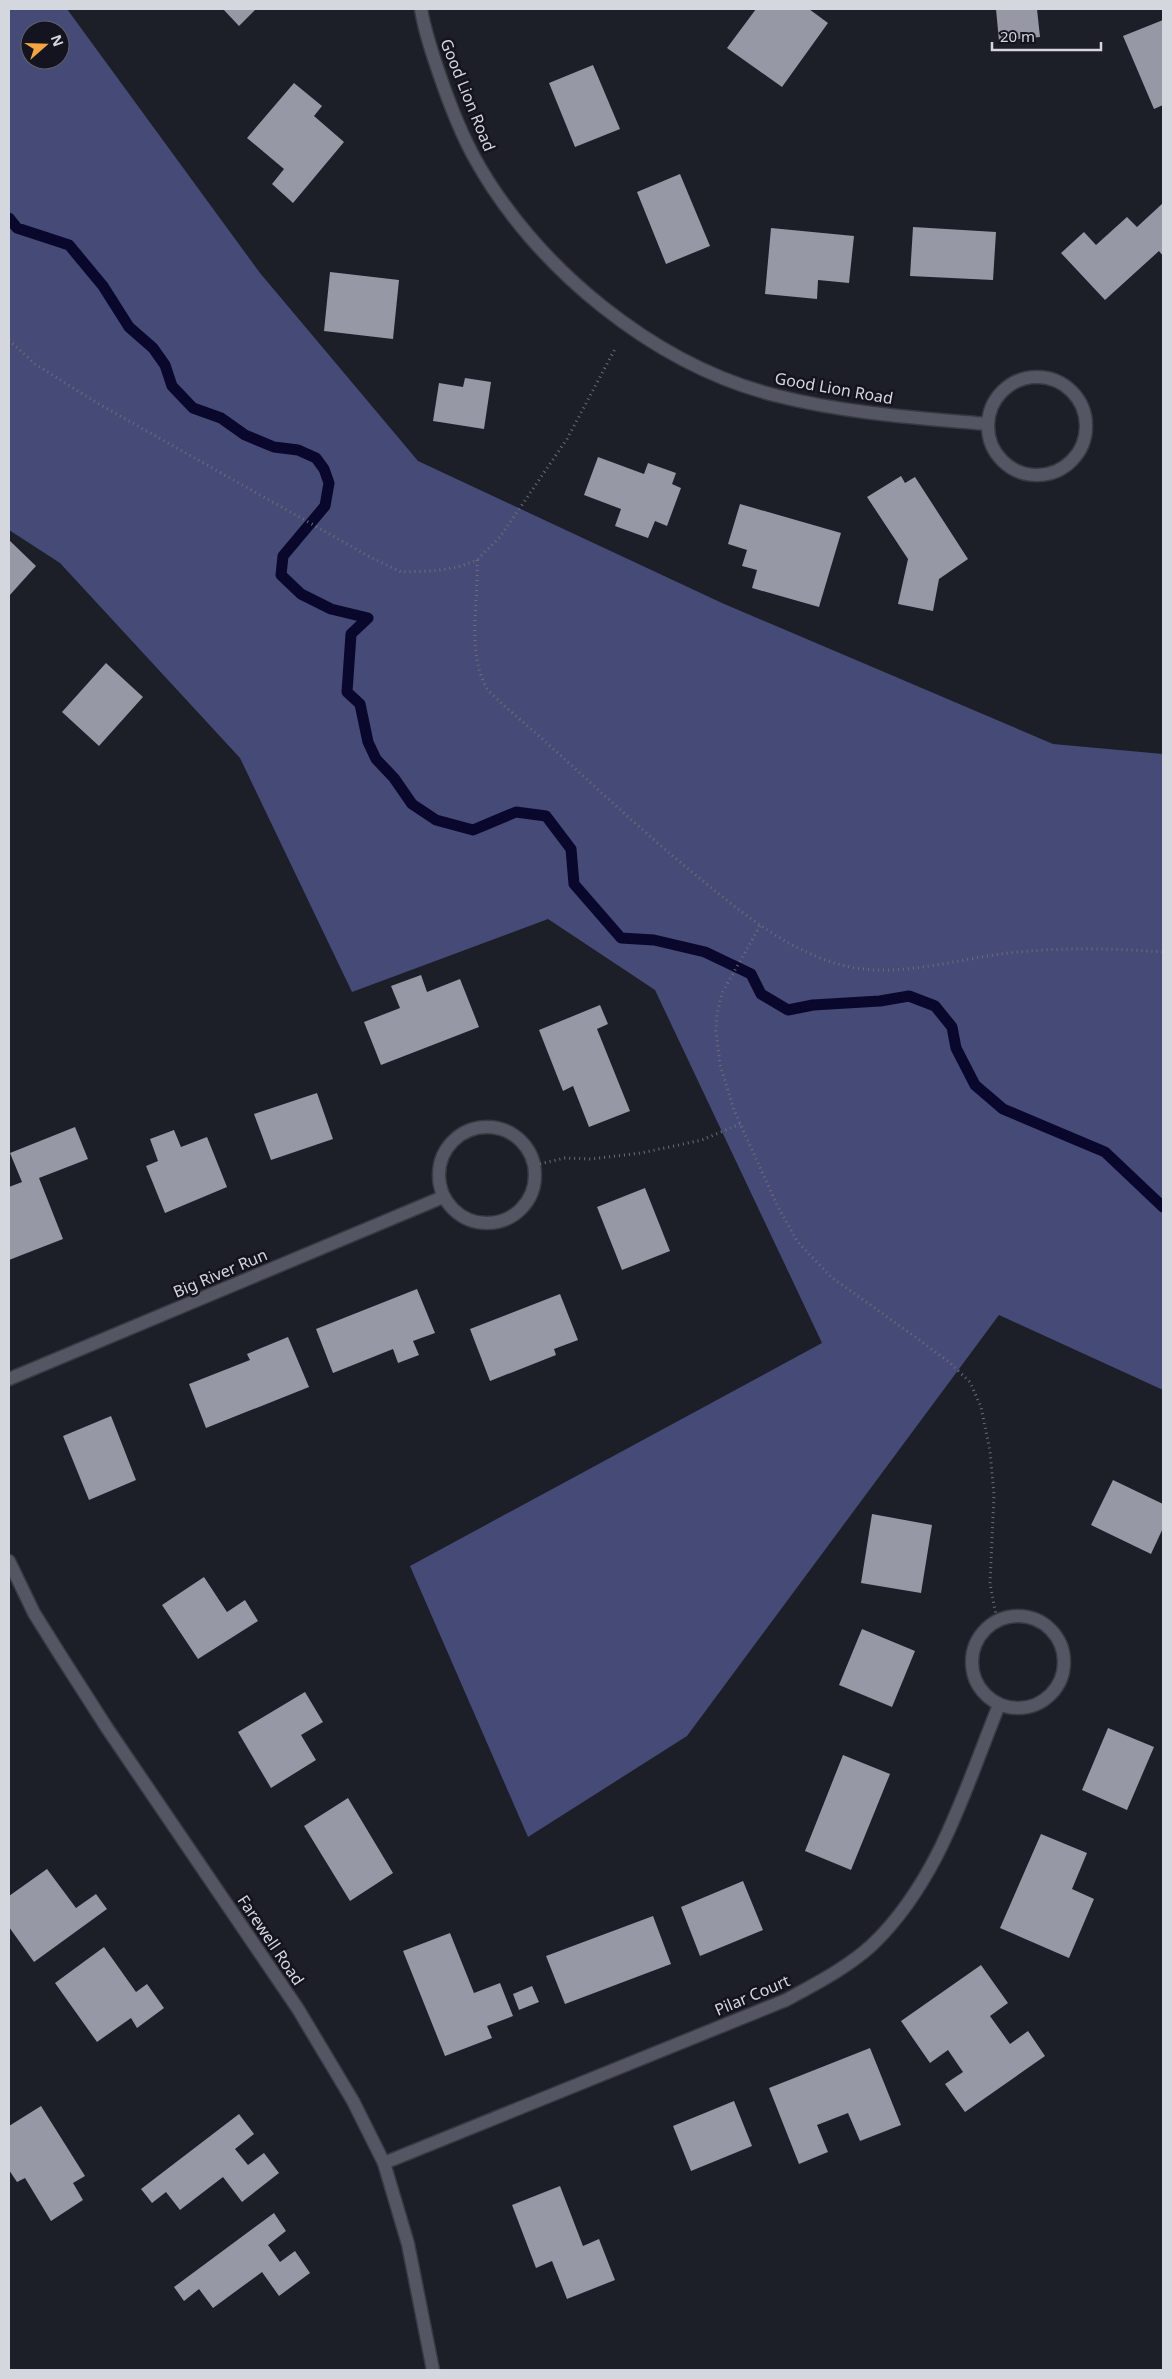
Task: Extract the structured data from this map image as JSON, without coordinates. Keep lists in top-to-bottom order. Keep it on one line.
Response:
{"streets":{"street":["Good Lion Road","Big River Run","Farewell Road","Pilar Court"]},"crossings":[["Farewell Road","Pilar Court"]],"scale_bar":"20 m","north":"right"}
